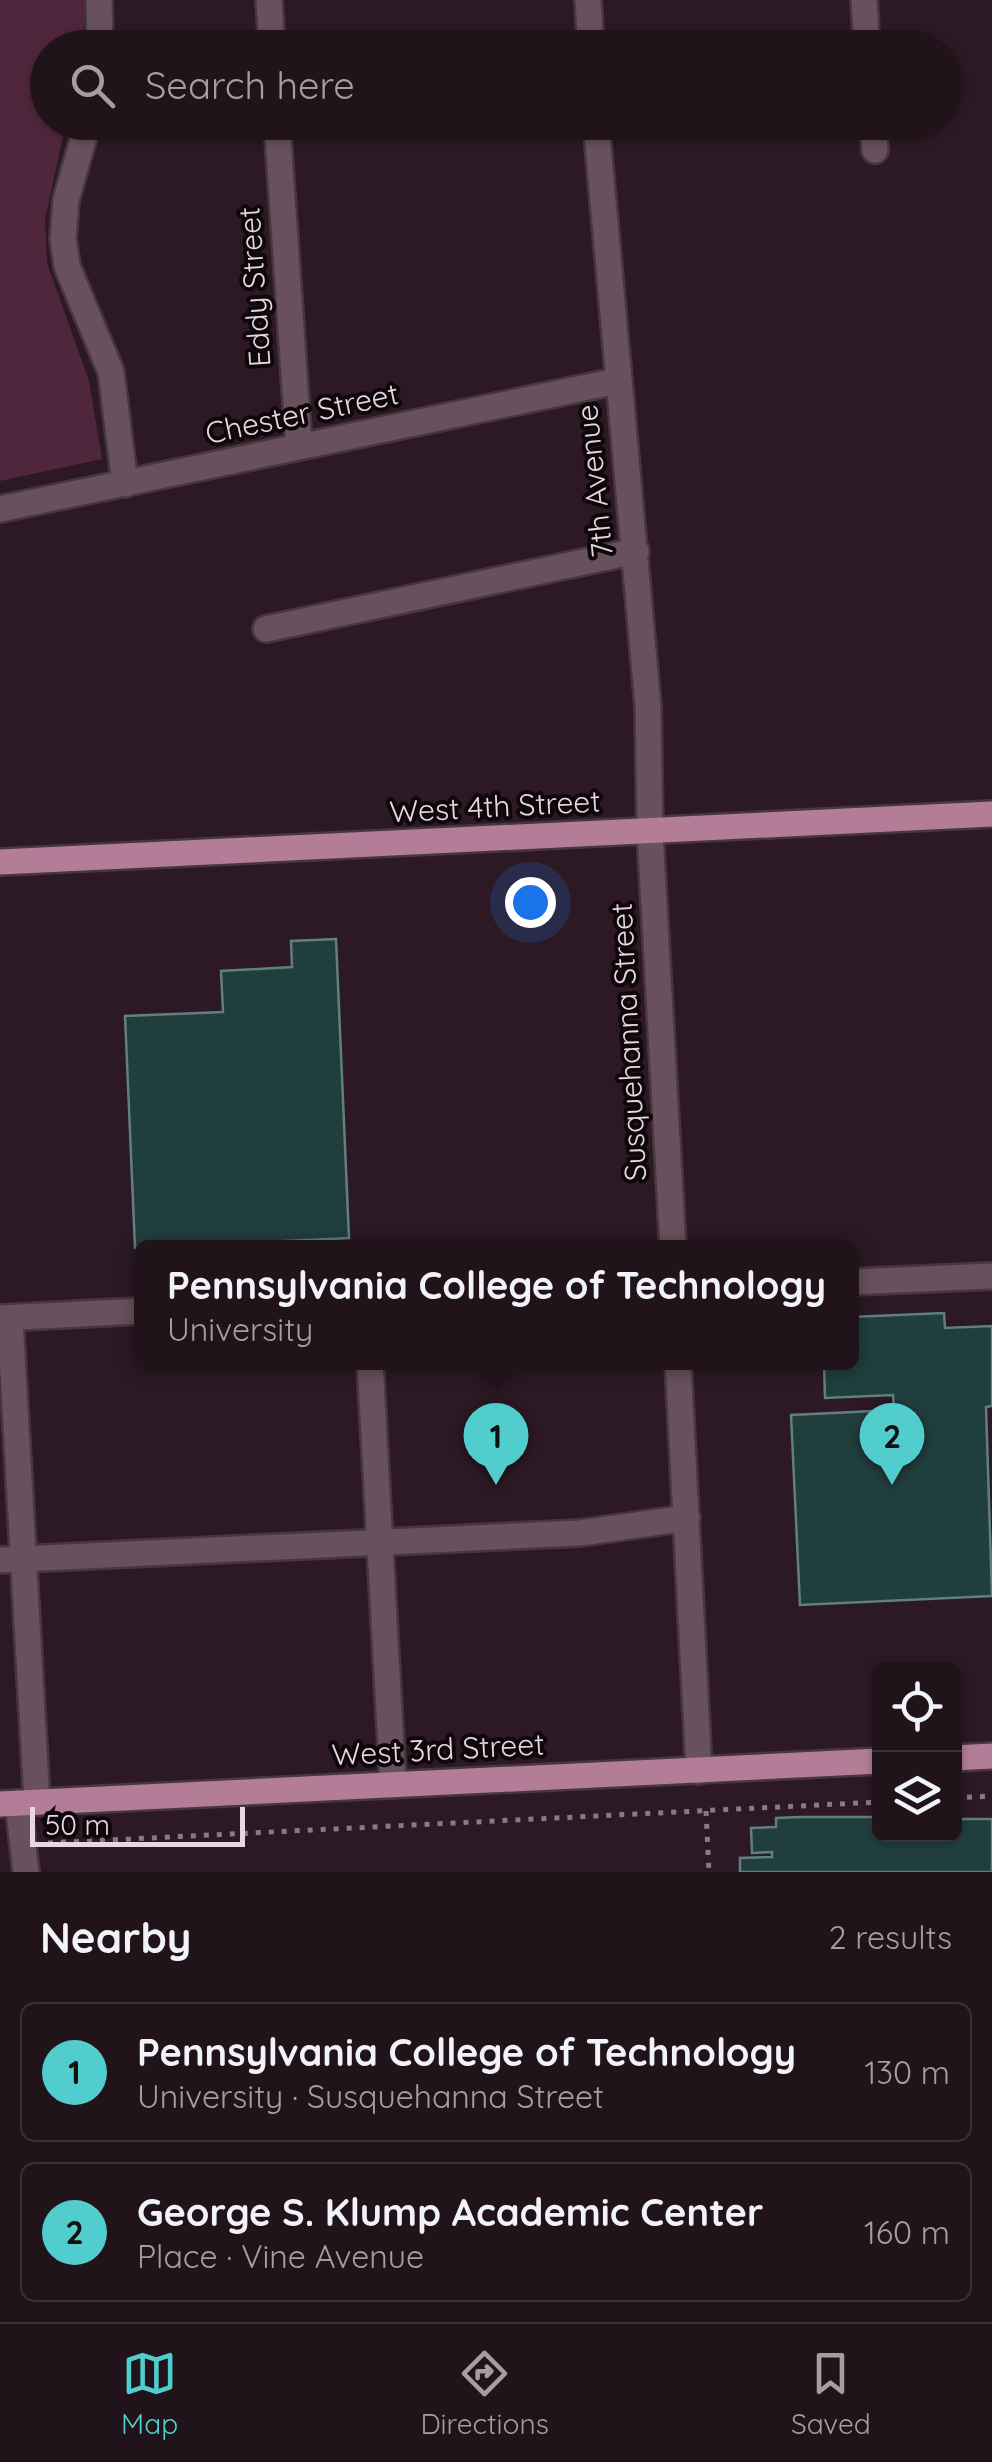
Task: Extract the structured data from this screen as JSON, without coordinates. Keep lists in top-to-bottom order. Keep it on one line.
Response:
{"streets":{"main road":["West 4th Street","West 3rd Street"],"street":["Eddy Street","Chester Street","7th Avenue","Susquehanna Street"]},"crossings":[["Eddy Street","Chester Street"],["Chester Street","7th Avenue"],["7th Avenue","West 4th Street"],["7th Avenue","Susquehanna Street"],["West 4th Street","Susquehanna Street"]],"scale_bar":"50 m","page":{"search":"Search here","popup":["Pennsylvania College of Technology","University"],"pins":["1","2"],"scale":"50 m","heading":["Nearby","2 results"],"list":[{"mark":"1","name":"Pennsylvania College of Technology","note":"University · Susquehanna Street","value":"130 m"},{"mark":"2","name":"George S. Klump Academic Center","note":"Place · Vine Avenue","value":"160 m"}],"nav":["Map","Directions","Saved"]}}
